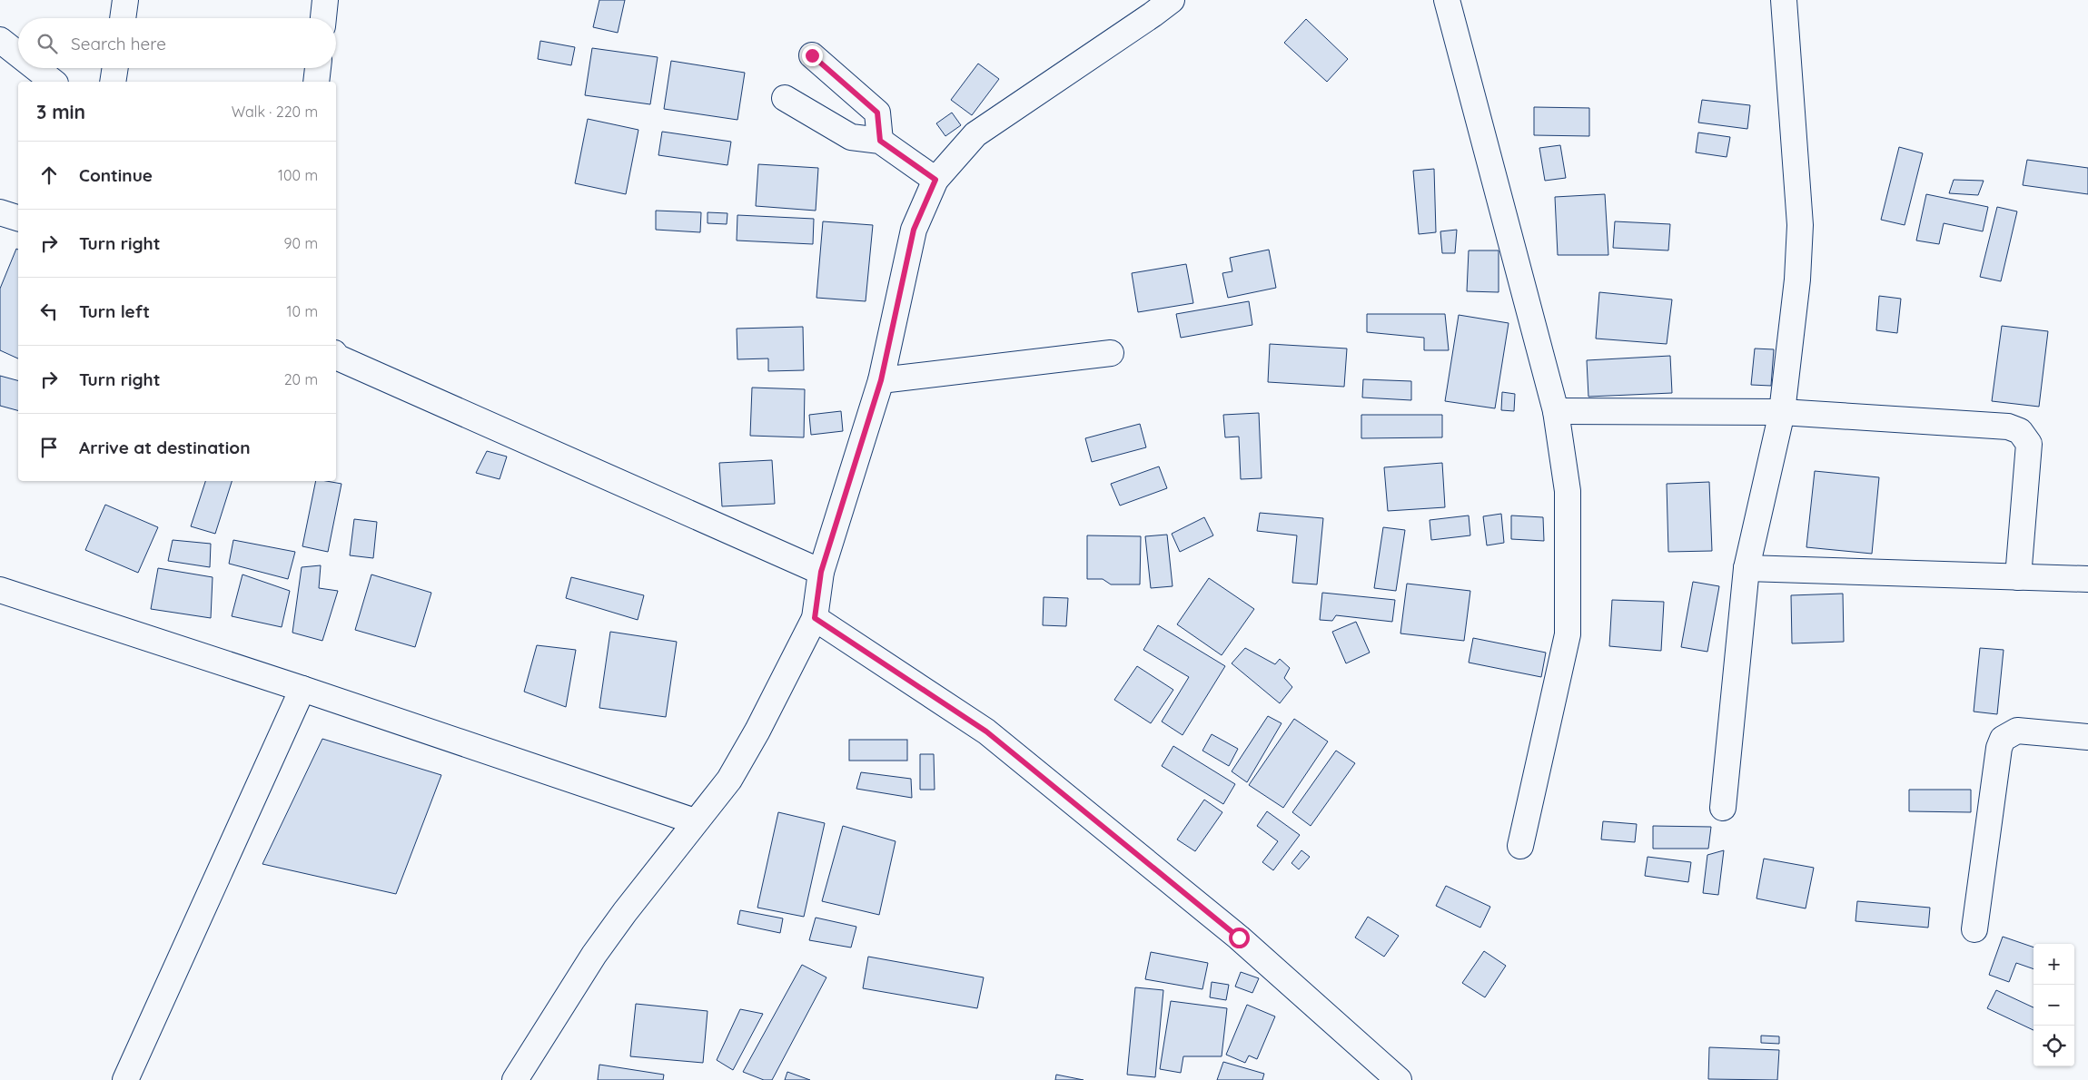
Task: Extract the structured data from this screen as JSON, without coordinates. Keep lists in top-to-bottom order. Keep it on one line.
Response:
{"page":{"search":"Search here","heading":["3 min","Walk · 220 m"],"list":[["Continue","100 m"],["Turn right","90 m"],["Turn left","10 m"],["Turn right","20 m"],"Arrive at destination"],"map_buttons":["+","−"]}}
